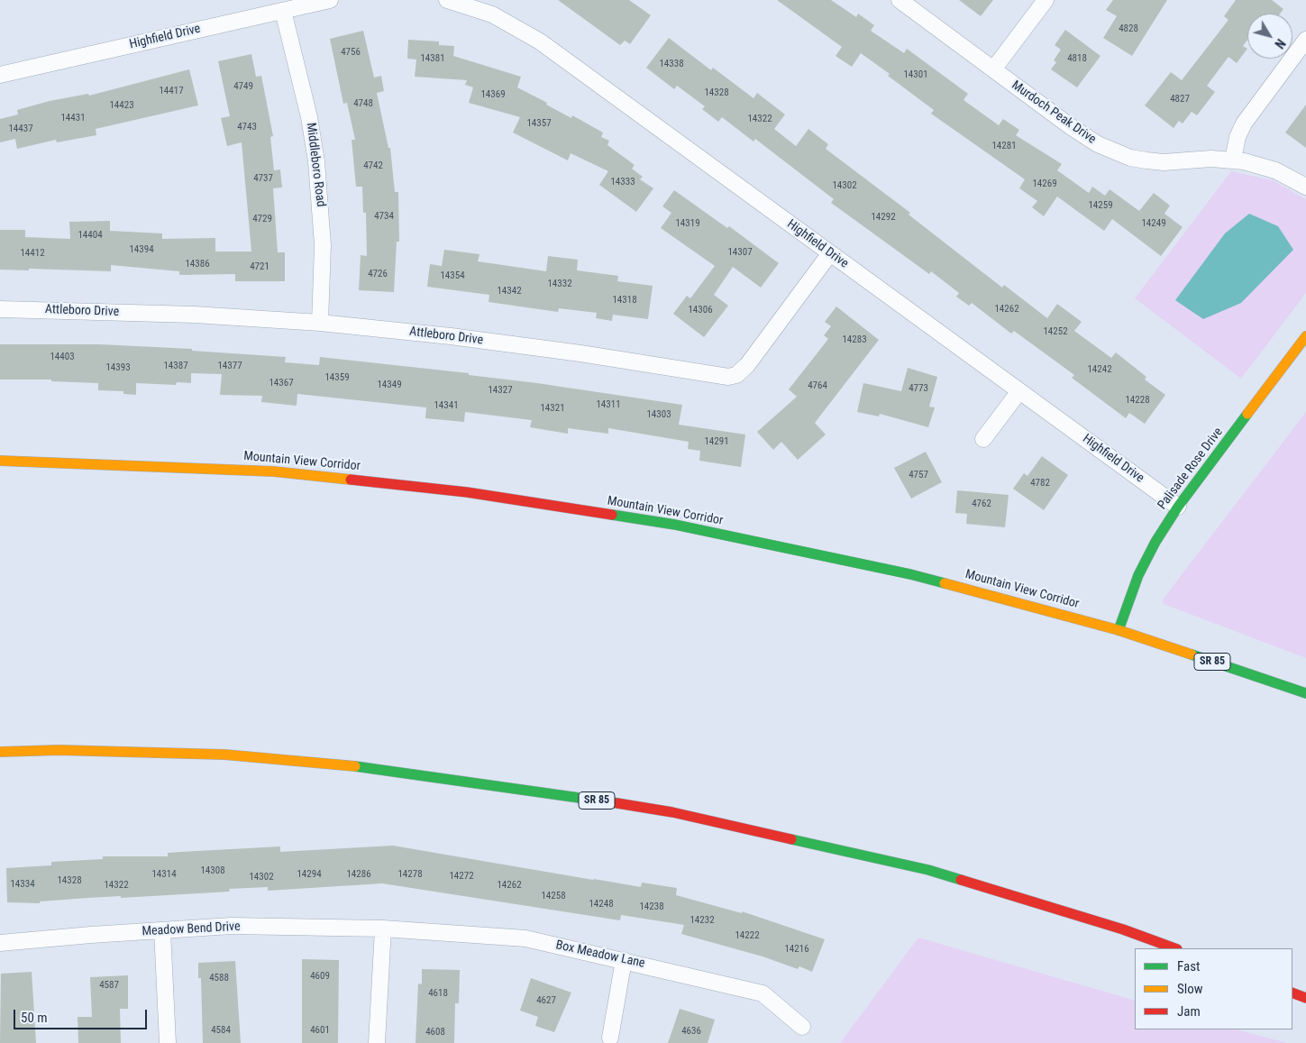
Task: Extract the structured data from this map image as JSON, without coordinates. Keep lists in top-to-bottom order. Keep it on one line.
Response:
{"streets":{"main road":["Mountain View Corridor","Palisade Rose Drive","SR 85"],"street":["Highfield Drive","Murdoch Peak Drive","Middleboro Road","Attleboro Drive","Meadow Bend Drive","Box Meadow Lane"]},"crossings":[["Highfield Drive","Middleboro Road"],["Highfield Drive","Attleboro Drive"],["Highfield Drive","Palisade Rose Drive"],["Middleboro Road","Attleboro Drive"],["Mountain View Corridor","Palisade Rose Drive"],["Meadow Bend Drive","Box Meadow Lane"]],"house_numbers":["4828","4756","14381","4818","14338","14301","4749","14417","14328","14369","4827","4748","14423","14431","14322","14357","4743","14437","14281","4742","4737","14333","14269","14302","14259","4734","14292","4729","14319","14249","14404","14394","14307","14412","14386","4721","4726","14354","14332","14342","14318","14262","14306","14252","14283","14403","14387","14377","14393","14242","14359","14367","14349","4764","4773","14327","14228","14311","14341","14321","14303","14291","4757","4782","4762","14308","14314","14294","14286","14278","14272","14302","14328","14334","14322","14262","14258","14248","14238","14232","14222","14216","4609","4588","4587","4618","4627","4584","4601","4636","4608"],"legend":["Fast","Slow","Jam"],"scale_bar":"50 m","north":"bottom right"}
